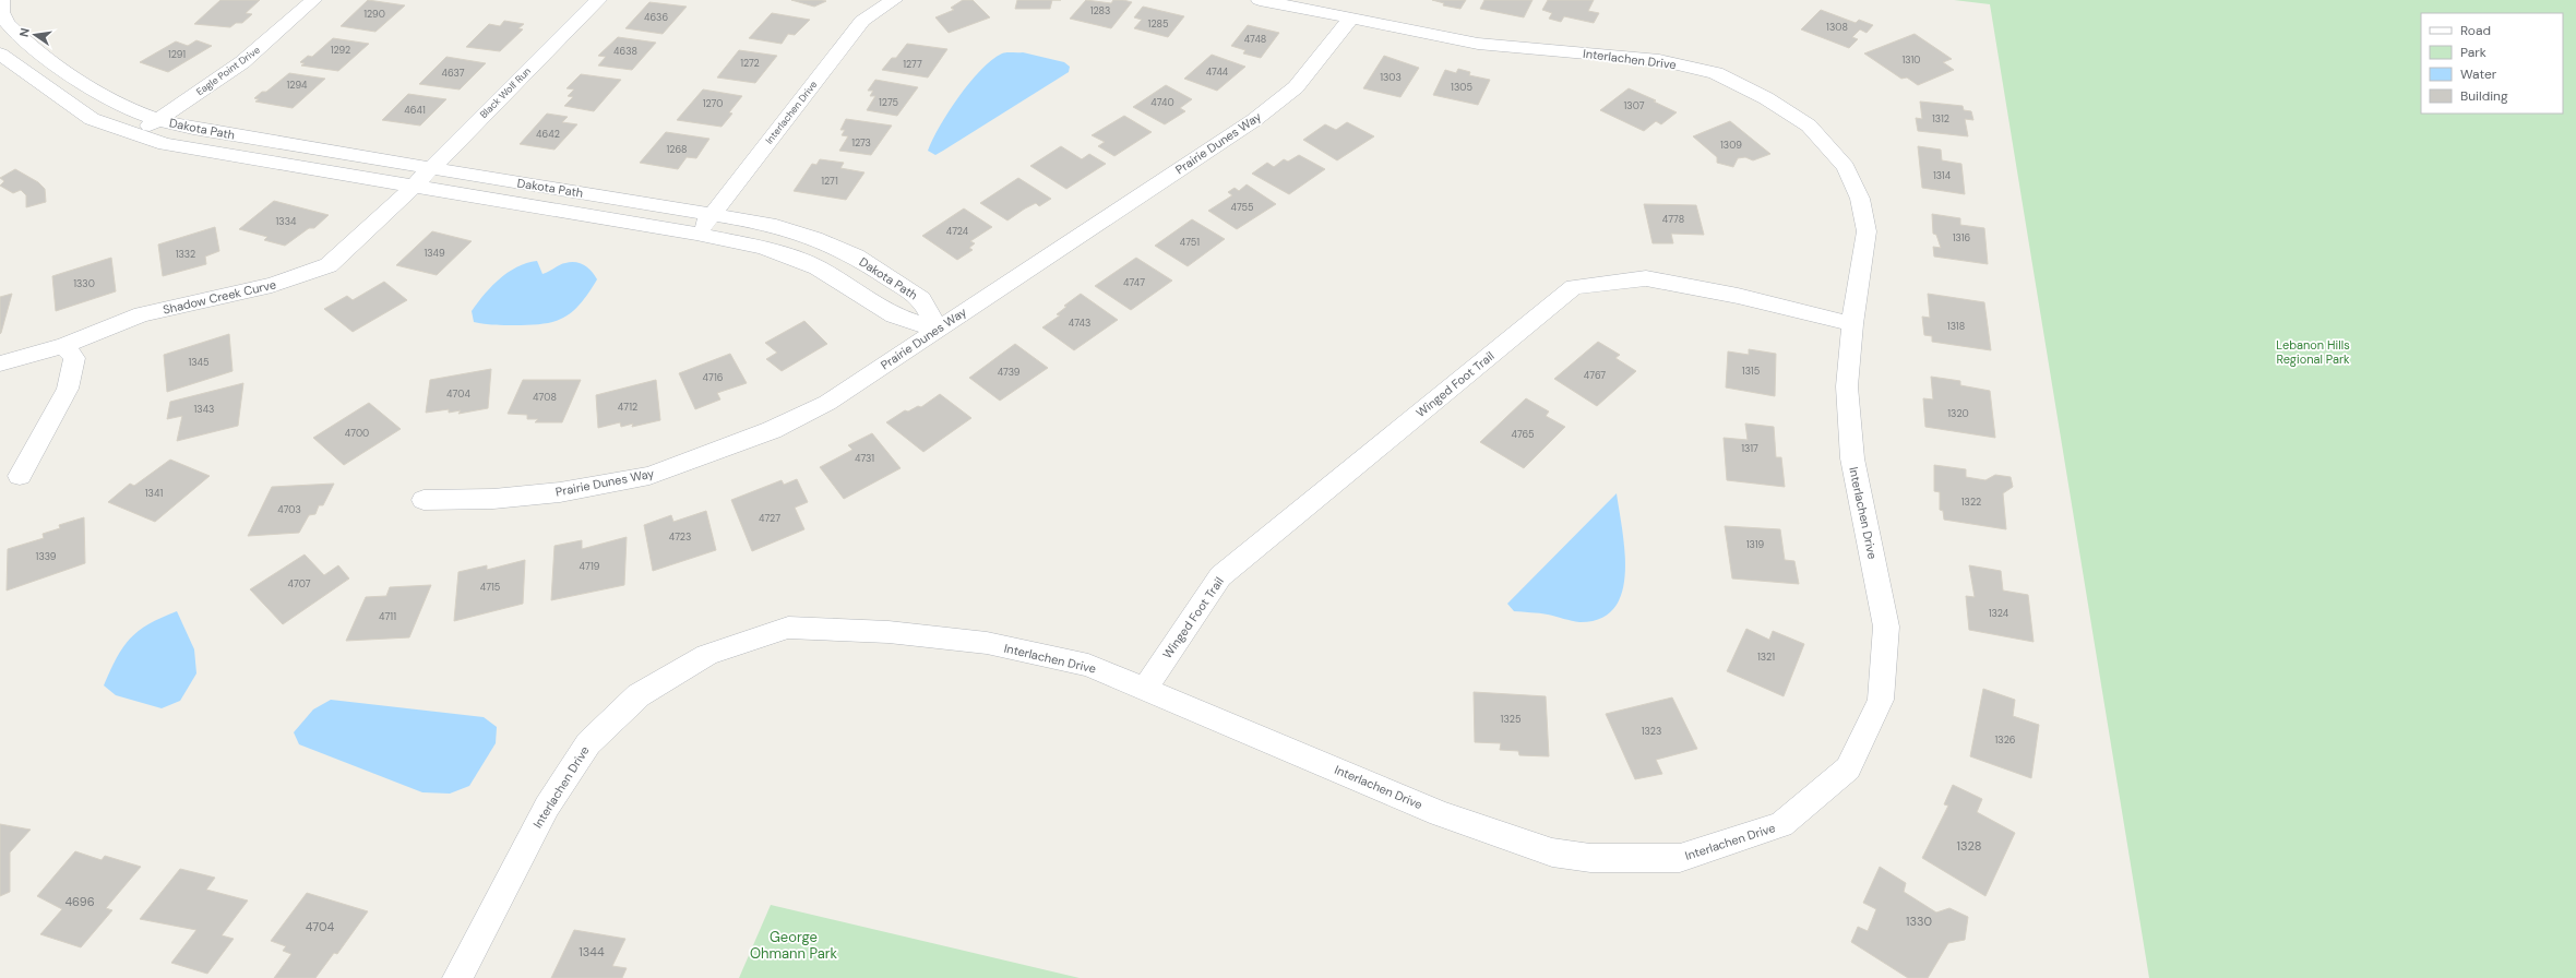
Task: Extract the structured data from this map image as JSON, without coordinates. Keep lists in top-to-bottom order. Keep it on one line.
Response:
{"streets":{"street":["Interlachen Drive","Eagle Point Drive","Black Wolf Run","Dakota Path","Prairie Dunes Way","Shadow Creek Curve","Winged Foot Trail"]},"crossings":[["Interlachen Drive","Dakota Path"],["Interlachen Drive","Prairie Dunes Way"],["Interlachen Drive","Winged Foot Trail"],["Eagle Point Drive","Dakota Path"],["Black Wolf Run","Dakota Path"],["Black Wolf Run","Shadow Creek Curve"],["Dakota Path","Prairie Dunes Way"],["Dakota Path","Shadow Creek Curve"]],"parks":["Lebanon Hills Regional Park","George Ohmann Park"],"house_numbers":["1283","1290","4636","1285","1308","4748","1292","4638","1291","1310","1272","1277","4744","4637","1303","1294","1305","1275","4740","1270","1307","4641","1312","4642","1273","1309","1268","1314","1271","4755","4778","1334","4724","1316","4751","1349","1332","4747","1330","4743","1318","1345","1315","4739","4767","4716","4704","4708","4712","1343","1320","4700","4765","1317","4731","1341","1322","4703","4727","4723","1319","1339","4719","4707","4715","1324","4711","1321","1325","1323","1326","1328","4696","1330","4704","1344"],"legend":["Road","Park","Water","Building"],"north":"left"}
